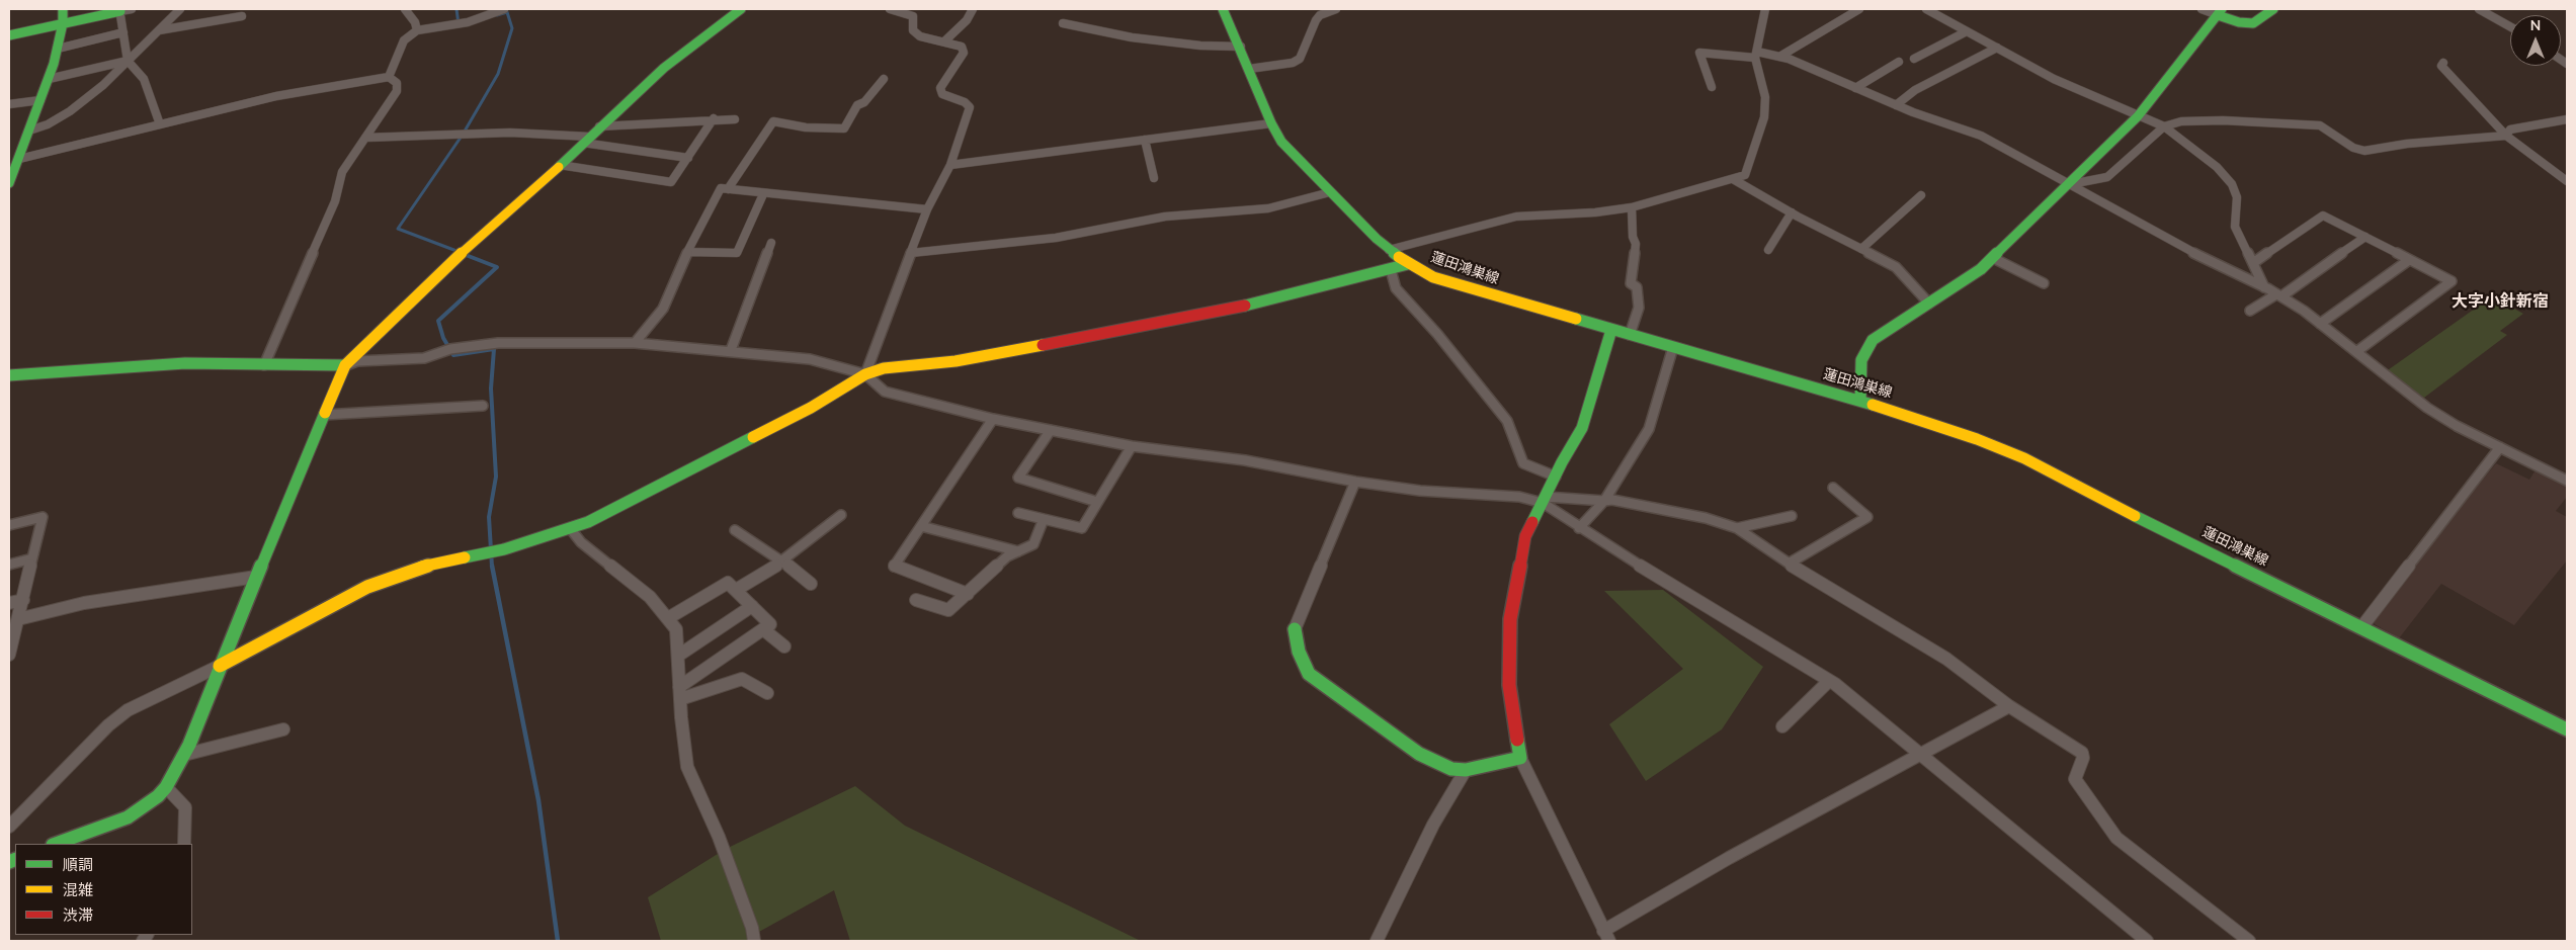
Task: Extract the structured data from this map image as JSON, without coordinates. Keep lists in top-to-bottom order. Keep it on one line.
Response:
{"streets":{"street":["蓮田鴻巣線"]},"districts":["大字小針新宿"],"legend":["順調","混雑","渋滞"],"north":"top"}
